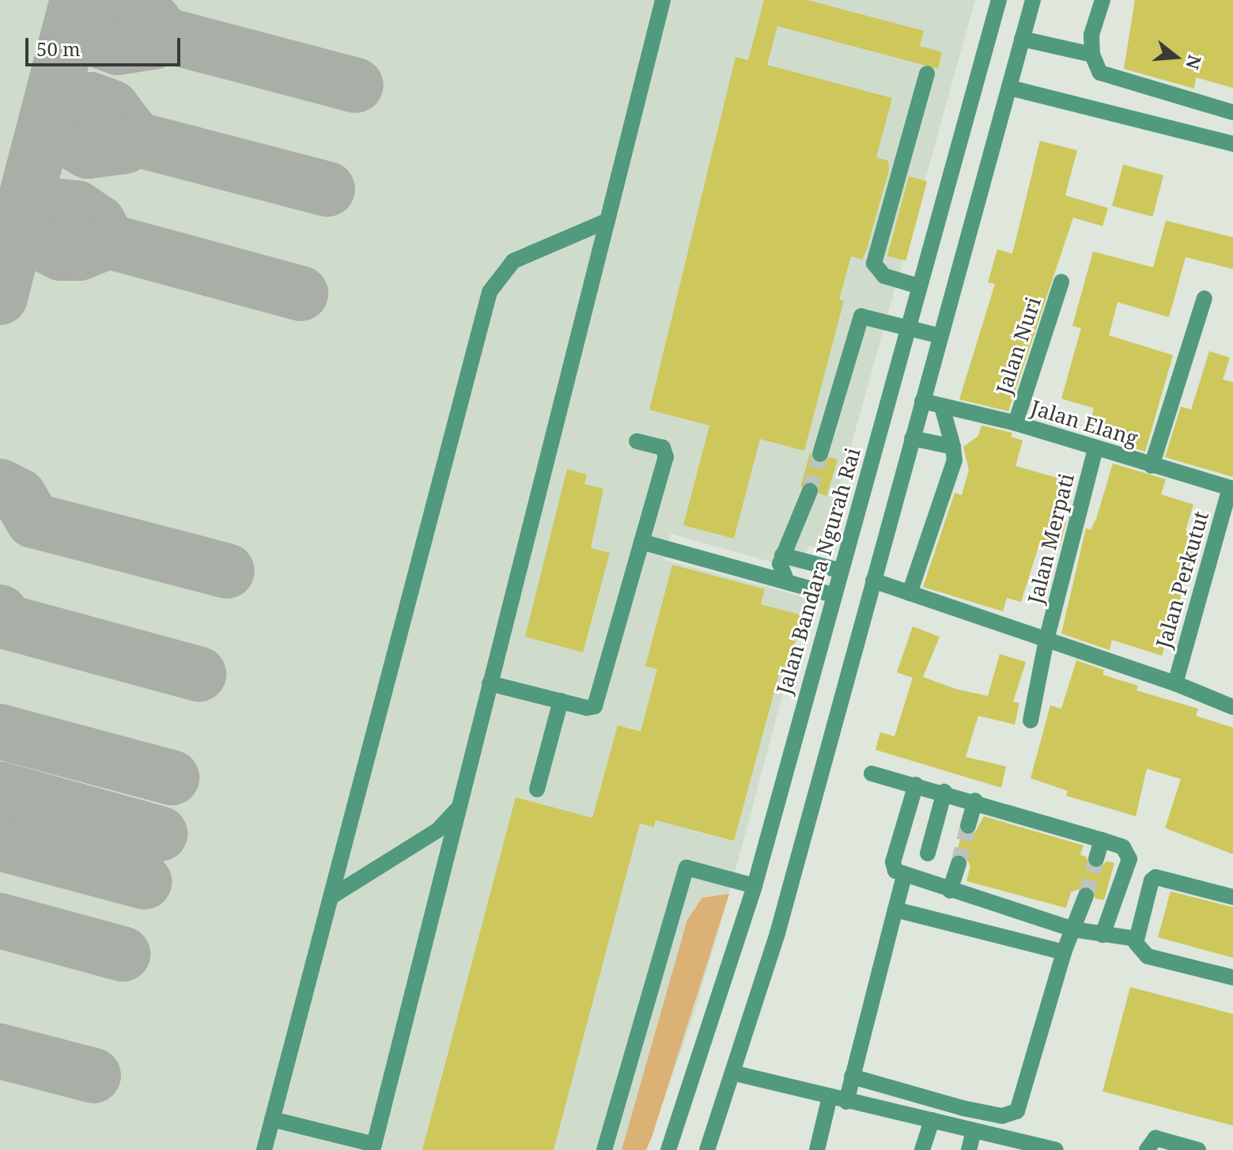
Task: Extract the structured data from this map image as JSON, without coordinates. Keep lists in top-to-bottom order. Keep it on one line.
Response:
{"streets":{"street":["Jalan Nuri","Jalan Elang","Jalan Merpati","Jalan Bandara Ngurah Rai","Jalan Perkutut"]},"crossings":[["Jalan Nuri","Jalan Elang"],["Jalan Elang","Jalan Merpati"],["Jalan Elang","Jalan Perkutut"]],"scale_bar":"50 m","north":"right"}
